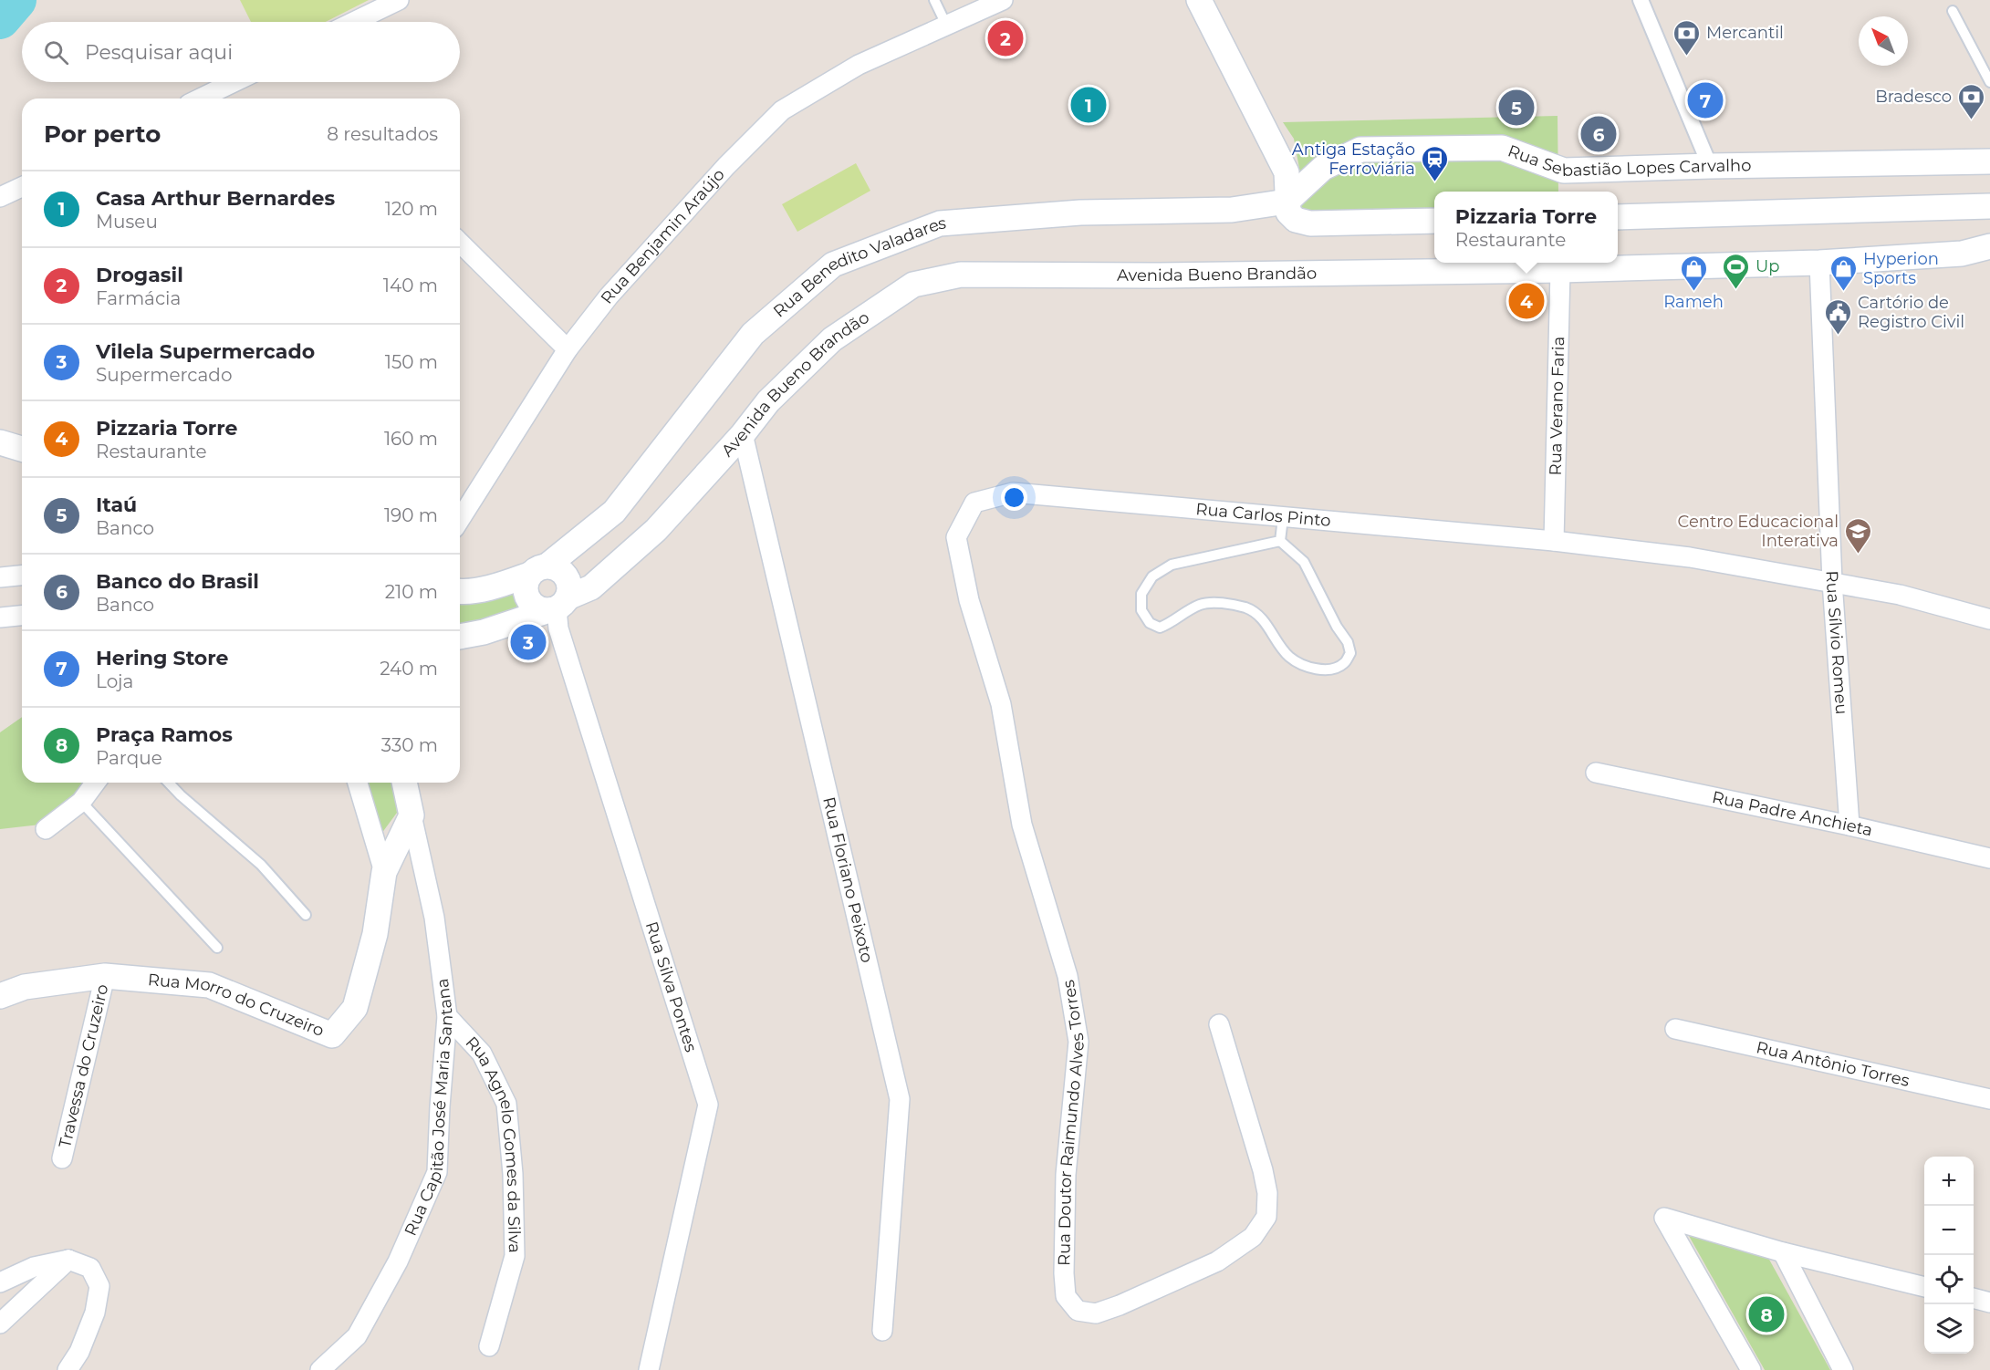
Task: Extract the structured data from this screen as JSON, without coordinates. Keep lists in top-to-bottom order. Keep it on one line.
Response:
{"streets":{"street":["Rua Sebastião Lopes Carvalho","Rua Benjamin Araújo","Rua Benedito Valadares","Avenida Bueno Brandão","Rua Verano Faria","Rua Carlos Pinto","Rua Sílvio Romeu","Rua Padre Anchieta","Rua Floriano Peixoto","Rua Silva Pontes","Rua Morro do Cruzeiro","Rua Antônio Torres","Travessa do Cruzeiro","Rua Capitão José Maria Santana","Rua Doutor Raimundo Alves Torres","Rua Agnelo Gomes da Silva"]},"crossings":[["Rua Sebastião Lopes Carvalho","Rua Benedito Valadares"],["Rua Benedito Valadares","Avenida Bueno Brandão"],["Rua Benedito Valadares","Rua Silva Pontes"],["Avenida Bueno Brandão","Rua Verano Faria"],["Avenida Bueno Brandão","Rua Sílvio Romeu"],["Avenida Bueno Brandão","Rua Floriano Peixoto"],["Avenida Bueno Brandão","Rua Silva Pontes"],["Rua Verano Faria","Rua Carlos Pinto"],["Rua Carlos Pinto","Rua Sílvio Romeu"],["Rua Carlos Pinto","Rua Doutor Raimundo Alves Torres"],["Rua Sílvio Romeu","Rua Padre Anchieta"],["Rua Morro do Cruzeiro","Travessa do Cruzeiro"],["Rua Morro do Cruzeiro","Rua Capitão José Maria Santana"],["Rua Capitão José Maria Santana","Rua Agnelo Gomes da Silva"]],"places":{"bank":["Mercantil","Bradesco"],"station":["Antiga Estação Ferroviária"],"sports":["Up"],"shop":["Rameh","Hyperion Sports"],"public building":["Cartório de Registro Civil"],"school or university":["Centro Educacional Interativa"]},"north":"top left","page":{"pins":["2","7","1","5","6","4","3","8"],"search":"Pesquisar aqui","heading":["Por perto","8 resultados"],"list":[{"mark":"1","name":"Casa Arthur Bernardes","note":"Museu","value":"120 m"},{"mark":"2","name":"Drogasil","note":"Farmácia","value":"140 m"},{"mark":"3","name":"Vilela Supermercado","note":"Supermercado","value":"150 m"},{"mark":"4","name":"Pizzaria Torre","note":"Restaurante","value":"160 m"},{"mark":"5","name":"Itaú","note":"Banco","value":"190 m"},{"mark":"6","name":"Banco do Brasil","note":"Banco","value":"210 m"},{"mark":"7","name":"Hering Store","note":"Loja","value":"240 m"},{"mark":"8","name":"Praça Ramos","note":"Parque","value":"330 m"}],"popup":["Pizzaria Torre","Restaurante"],"map_buttons":["+","−"]}}
